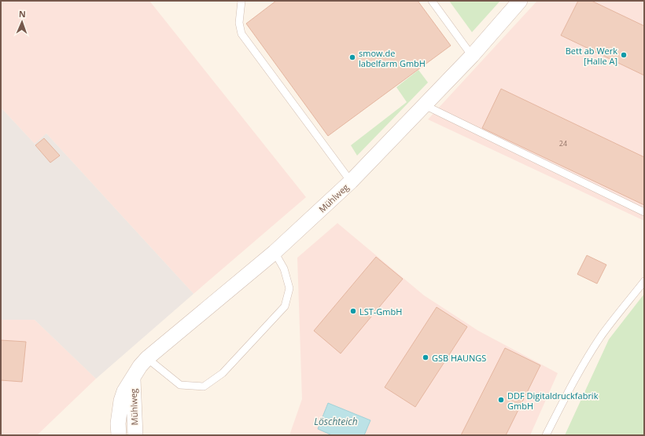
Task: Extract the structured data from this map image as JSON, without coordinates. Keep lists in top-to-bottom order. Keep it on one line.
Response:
{"streets":{"street":["Mühlweg"]},"water":["Löschteich"],"places":["Bett ab Werk [Halle A]","smow.de labelfarm GmbH","LST-GmbH","GSB HAUNGS","DDF Digitaldruckfabrik GmbH"],"house_numbers":["24"],"north":"top"}
